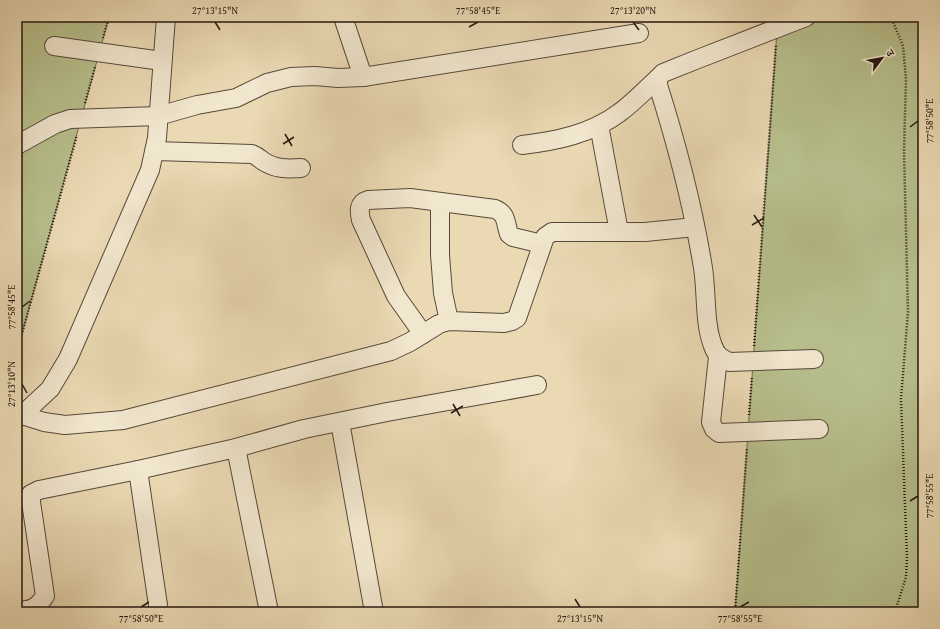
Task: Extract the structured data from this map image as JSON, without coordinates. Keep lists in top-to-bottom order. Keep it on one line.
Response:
{"north":"top right","coordinates":["27°13'15\"N","77°58'45\"E","27°13'20\"N","77°58'50\"E","27°13'10\"N","77°58'55\"E"]}
